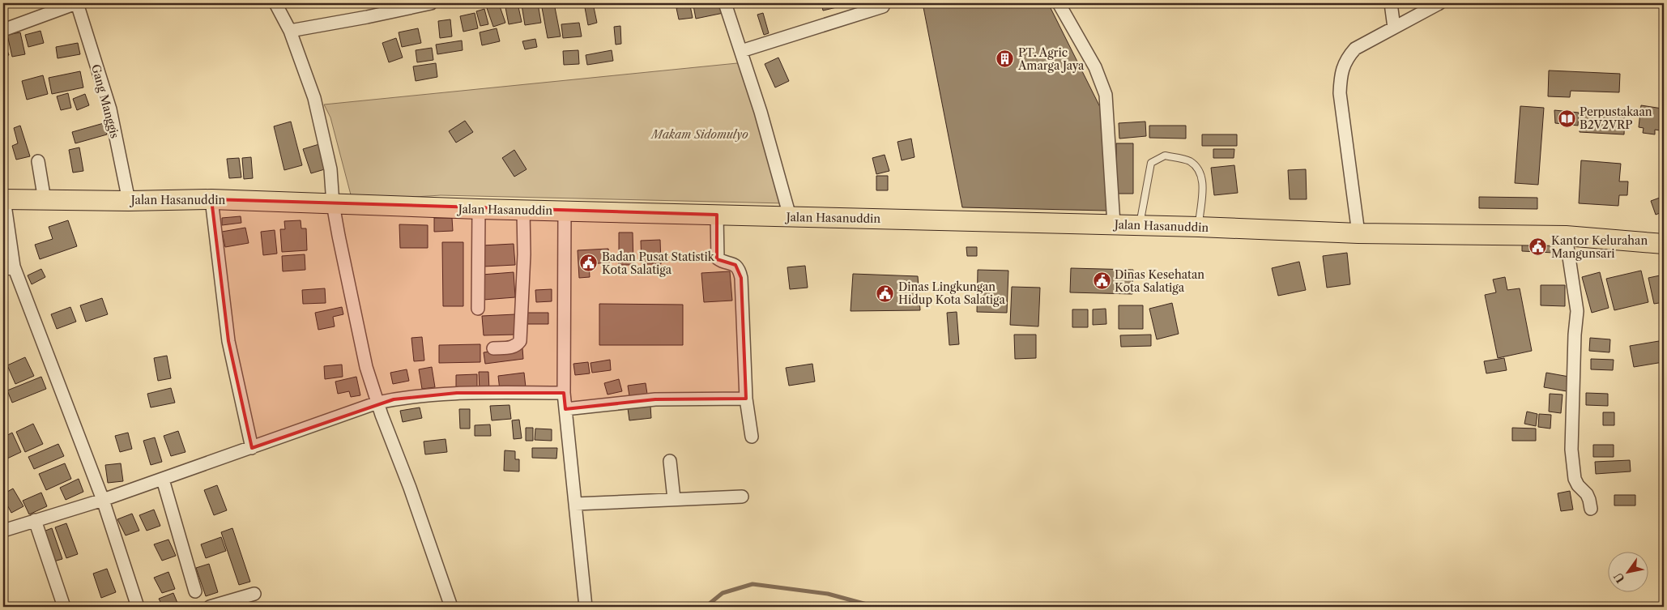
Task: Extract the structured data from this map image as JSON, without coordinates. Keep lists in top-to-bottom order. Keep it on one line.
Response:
{"streets":{"main road":["Jalan Hasanuddin"],"street":["Gang Manggis"]},"crossings":[["Gang Manggis","Jalan Hasanuddin"]],"parks":["Makam Sidomulyo"],"places":{"building":["PT. Agric Amarga Jaya"],"library":["Perpustakaan B2V2VRP"],"public building":["Kantor Kelurahan Mangunsari","Badan Pusat Statistik Kota Salatiga","Dinas Kesehatan Kota Salatiga","Dinas Lingkungan Hidup Kota Salatiga"]},"north":"bottom left"}
